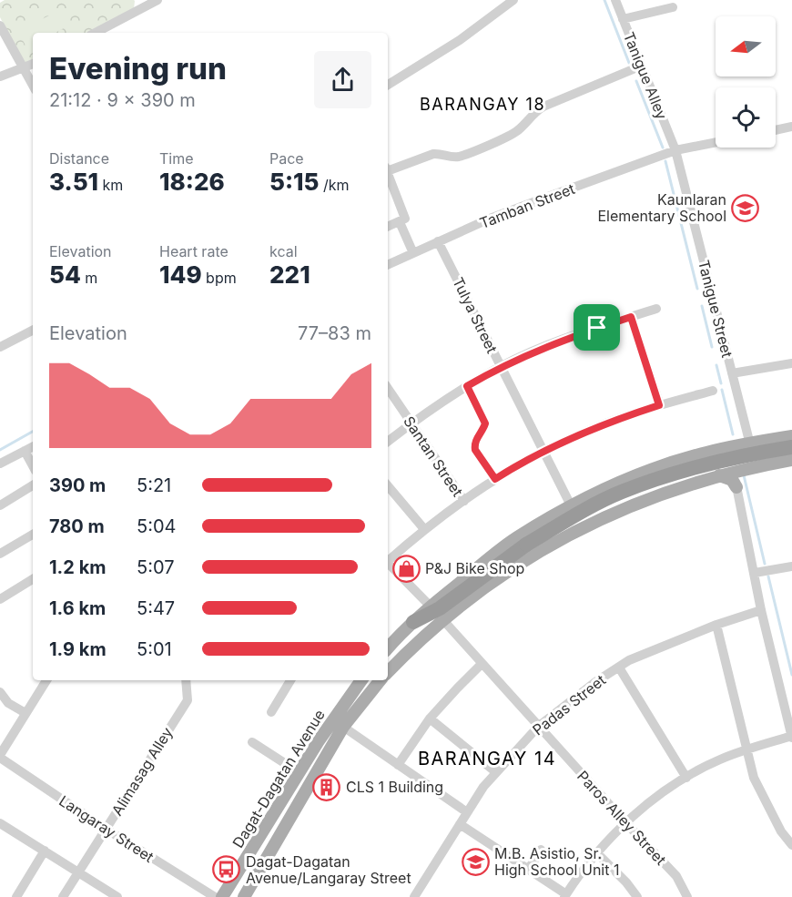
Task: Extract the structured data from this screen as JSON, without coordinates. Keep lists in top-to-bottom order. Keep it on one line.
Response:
{"streets":{"main road":["Dagat-Dagatan Avenue"],"street":["Tanigue Alley","Tamban Street","Tanigue Street","Tulya Street","Santan Street","Padas Street","Alimasag Alley","Paros Alley Street","Langaray Street"]},"crossings":[["Tanigue Alley","Tamban Street"],["Tanigue Alley","Tanigue Street"],["Tamban Street","Tanigue Street"],["Tamban Street","Tulya Street"],["Padas Street","Paros Alley Street"],["Alimasag Alley","Langaray Street"]],"districts":["BARANGAY 18","BARANGAY 14"],"places":{"school or university":["Kaunlaran Elementary School","M.B. Asistio, Sr. High School Unit 1"],"shop":["P&J Bike Shop"],"building":["CLS 1 Building"],"bus stop":["Dagat-Dagatan Avenue/Langaray Street"]},"north":"left","page":{"heading":["Evening run","21:12 · 9 × 390 m"],"stats":[["Distance","3.51 km"],["Time","18:26"],["Pace","5:15 /km"],["Elevation","54 m"],["Heart rate","149 bpm"],["kcal","221"]],"chart":["Elevation","77–83 m"],"list":[{"name":"390 m","note":"5:21"},{"name":"780 m","note":"5:04"},{"name":"1.2 km","note":"5:07"},{"name":"1.6 km","note":"5:47"},{"name":"1.9 km","note":"5:01"}]}}
